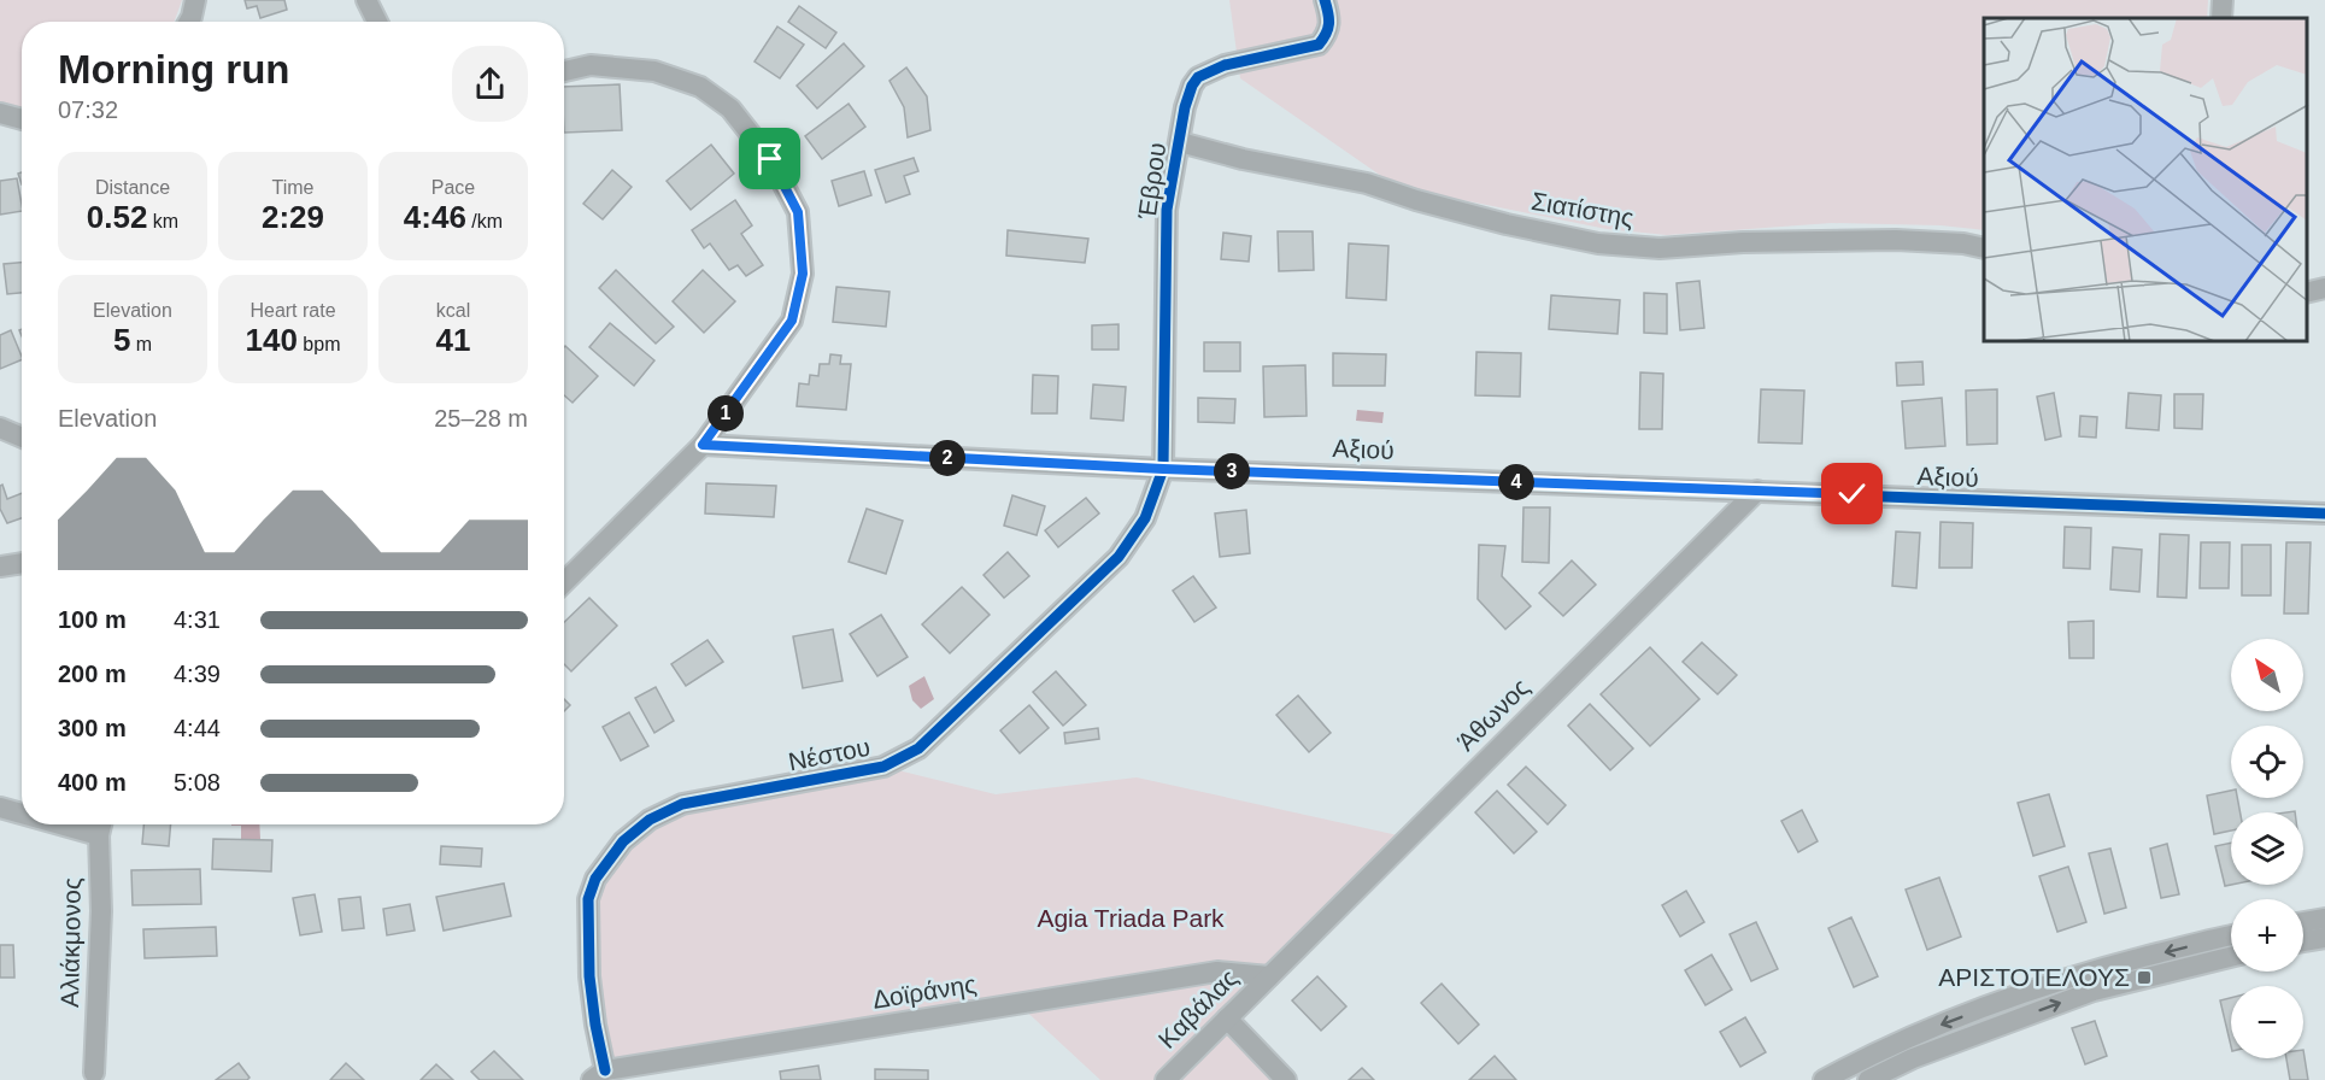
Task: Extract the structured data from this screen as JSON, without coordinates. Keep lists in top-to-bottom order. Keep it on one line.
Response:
{"streets":{"street":["Έβρου","Σιατίστης","Αξιού","Άθωνος","Νέστου","Αλιάκμονος","Δοϊράνης","Καβάλας"]},"crossings":[["Έβρου","Σιατίστης"],["Έβρου","Αξιού"],["Έβρου","Νέστου"],["Αξιού","Άθωνος"],["Αξιού","Νέστου"],["Άθωνος","Δοϊράνης"],["Άθωνος","Καβάλας"],["Νέστου","Δοϊράνης"],["Δοϊράνης","Καβάλας"]],"parks":["Agia Triada Park"],"places":{"transit":["ΑΡΙΣΤΟΤΕΛΟΥΣ"]},"north":"top left","page":{"heading":["Morning run","07:32"],"stats":[["Distance","0.52 km"],["Time","2:29"],["Pace","4:46 /km"],["Elevation","5 m"],["Heart rate","140 bpm"],["kcal","41"]],"chart":["Elevation","25–28 m"],"pins":["1","2","3","4"],"list":[{"name":"100 m","note":"4:31"},{"name":"200 m","note":"4:39"},{"name":"300 m","note":"4:44"},{"name":"400 m","note":"5:08"}],"map_buttons":["+","−"]}}
